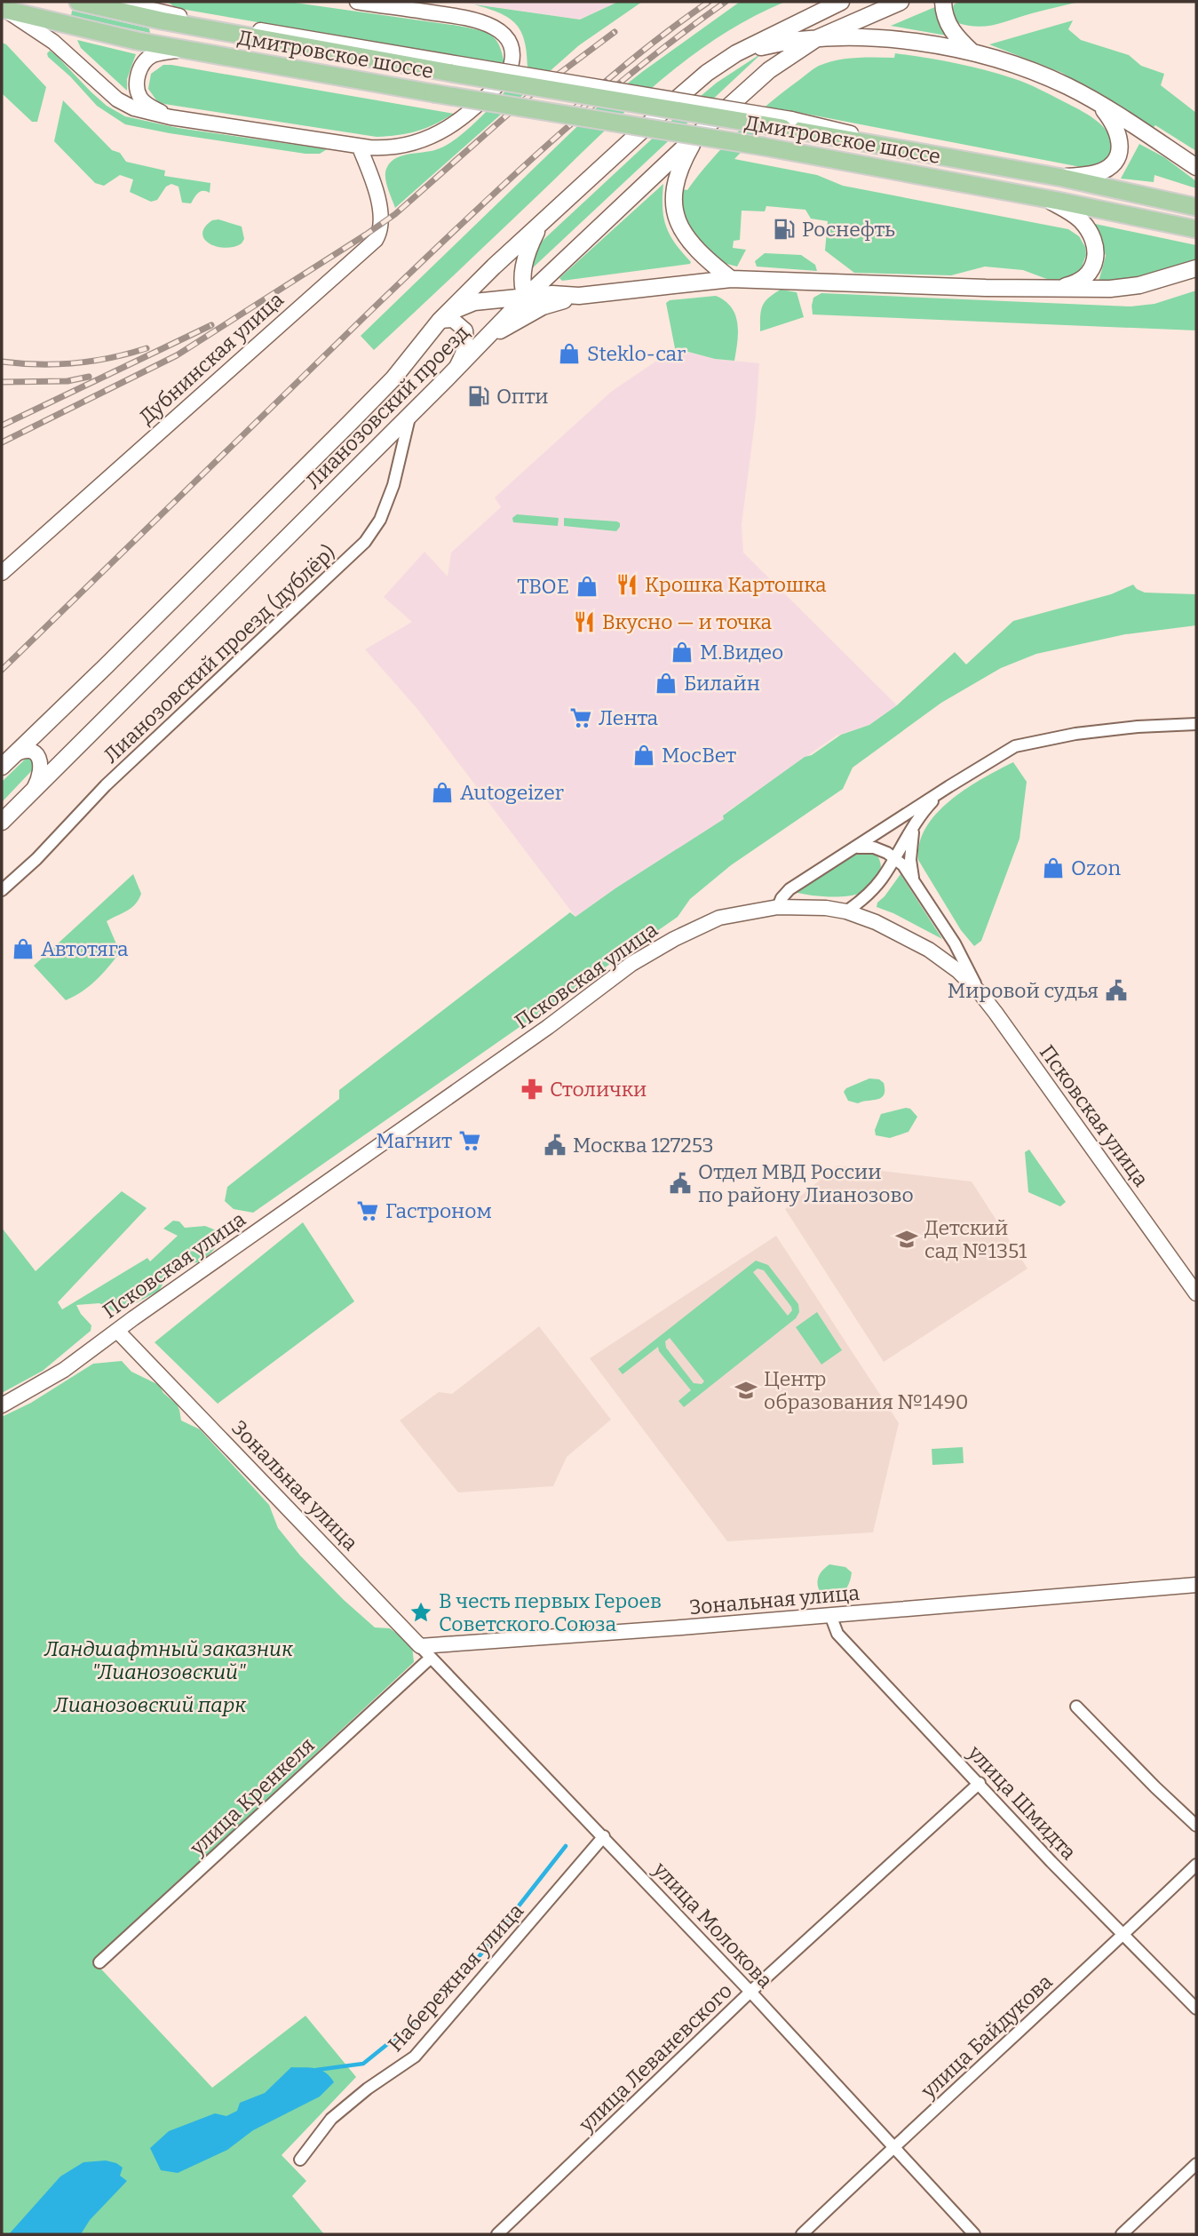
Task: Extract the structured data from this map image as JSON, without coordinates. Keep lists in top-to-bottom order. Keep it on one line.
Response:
{"streets":{"main road":["Дмитровское шоссе","Лианозовский проезд"],"street":["Дубнинская улица","Лианозовский проезд (дублёр)","Псковская улица","Зональная улица","улица Кренкеля","улица Шмидта","улица Молокова","Набережная улица","улица Байдукова","улица Леваневского"]},"crossings":[["Дмитровское шоссе","Дубнинская улица"],["Лианозовский проезд","Лианозовский проезд (дублёр)"],["Псковская улица","Зональная улица"],["Зональная улица","улица Шмидта"],["Зональная улица","улица Молокова"],["улица Кренкеля","улица Молокова"],["улица Шмидта","улица Байдукова"],["улица Шмидта","улица Леваневского"],["улица Молокова","Набережная улица"],["улица Молокова","улица Байдукова"],["улица Молокова","улица Леваневского"]],"parks":["Ландшафтный заказник \"Лианозовский\"","Лианозовский парк"],"places":{"fuel station":["Роснефть","Опти"],"shop":["Steklo-car","ТВОЕ","М.Видео","Билайн","МосВет","Autogeizer","Ozon","Автотяга"],"restaurant":["Крошка Картошка","Вкусно — и точка"],"supermarket":["Лента","Магнит","Гастроном"],"public building":["Мировой судья","Москва 127253","Отдел МВД России по району Лианозово"],"pharmacy":["Столички"],"school or university":["Детский сад №1351","Центр образования №1490"],"place":["В честь первых Героев Советского Союза"]}}
